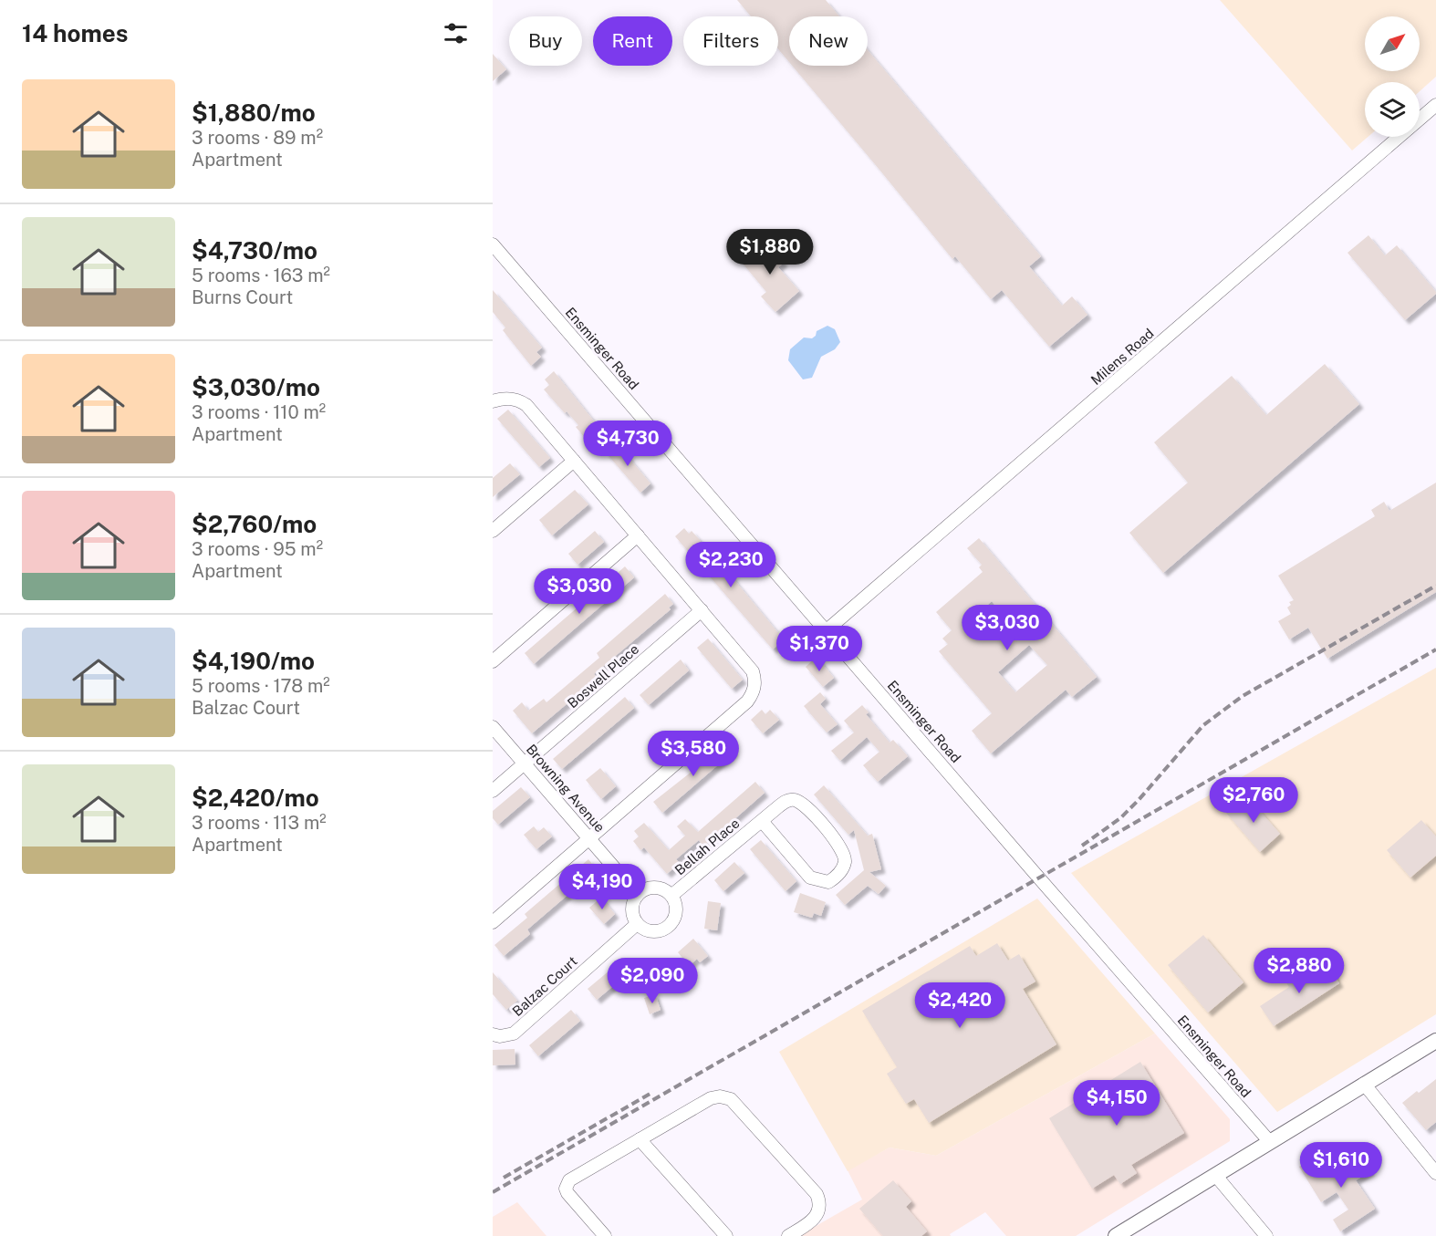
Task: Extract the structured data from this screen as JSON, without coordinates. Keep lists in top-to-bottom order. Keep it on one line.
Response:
{"streets":{"street":["Ensminger Road","Milens Road","Boswell Place","Browning Avenue","Bellah Place","Balzac Court"]},"crossings":[["Ensminger Road","Milens Road"],["Boswell Place","Browning Avenue"],["Browning Avenue","Bellah Place"],["Browning Avenue","Balzac Court"],["Bellah Place","Balzac Court"]],"north":"top right","page":{"heading":"14 homes","chip":["Buy","Rent","Filters","New"],"list":[{"name":"$1,880/mo","note":"3 rooms · 89 m² · Apartment"},{"name":"$4,730/mo","note":"5 rooms · 163 m² · Burns Court"},{"name":"$3,030/mo","note":"3 rooms · 110 m² · Apartment"},{"name":"$2,760/mo","note":"3 rooms · 95 m² · Apartment"},{"name":"$4,190/mo","note":"5 rooms · 178 m² · Balzac Court"},{"name":"$2,420/mo","note":"3 rooms · 113 m² · Apartment"}],"price":["$1,880","$4,730","$2,230","$3,030","$3,030","$1,370","$3,580","$2,760","$4,190","$2,880","$2,090","$2,420","$4,150","$1,610"]}}
